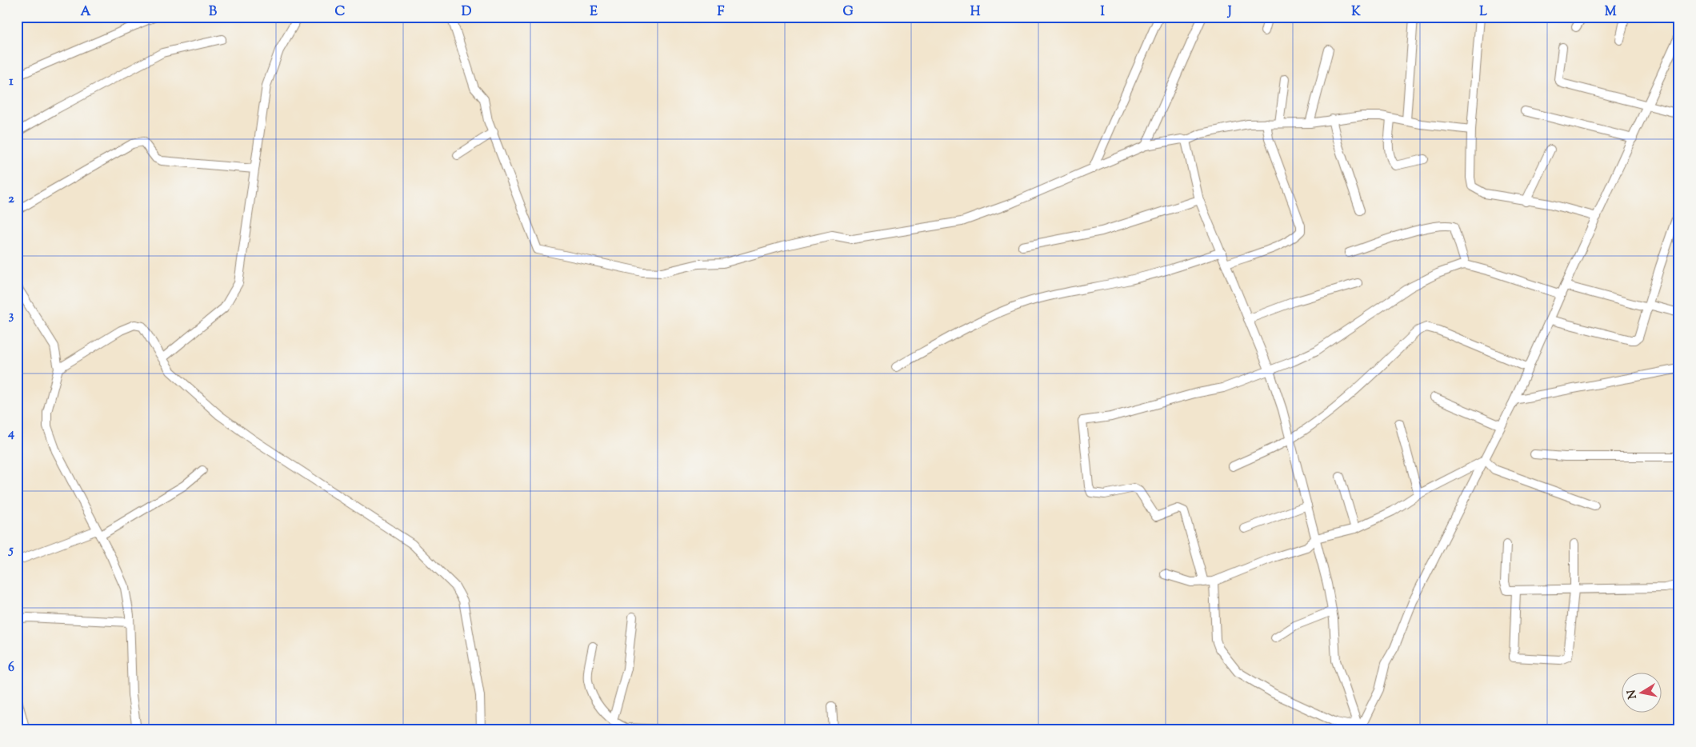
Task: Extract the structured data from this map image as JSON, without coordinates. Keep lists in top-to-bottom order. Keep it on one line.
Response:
{"north":"left","grid":{"columns":["A","B","C","D","E","F","G","H","I","J","K","L","M"],"rows":["1","2","3","4","5","6"]}}
